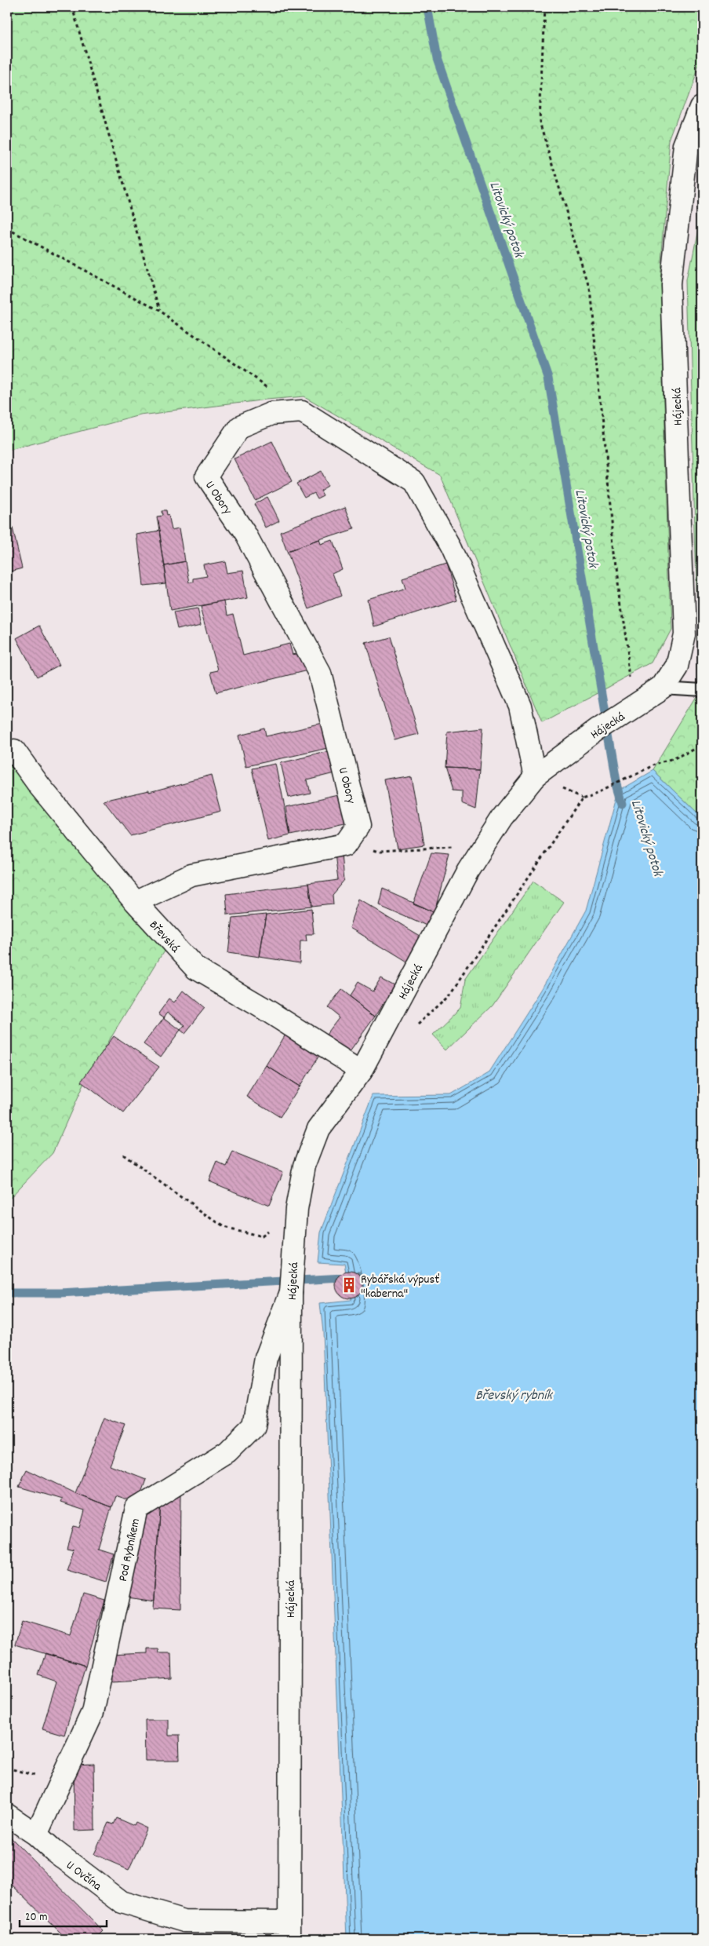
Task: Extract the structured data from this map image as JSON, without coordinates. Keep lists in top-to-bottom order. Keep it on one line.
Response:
{"streets":{"street":["Hájecká","U Obory","Břevská","Pod Rybníkem","U Ovčína"]},"crossings":[["Hájecká","Břevská"],["Hájecká","Pod Rybníkem"],["Hájecká","U Ovčína"],["Pod Rybníkem","U Ovčína"]],"water":["Litovický potok","Břevský rybník"],"places":{"building":["Rybářská výpusť \"kaberna\""]},"scale_bar":"20 m"}
